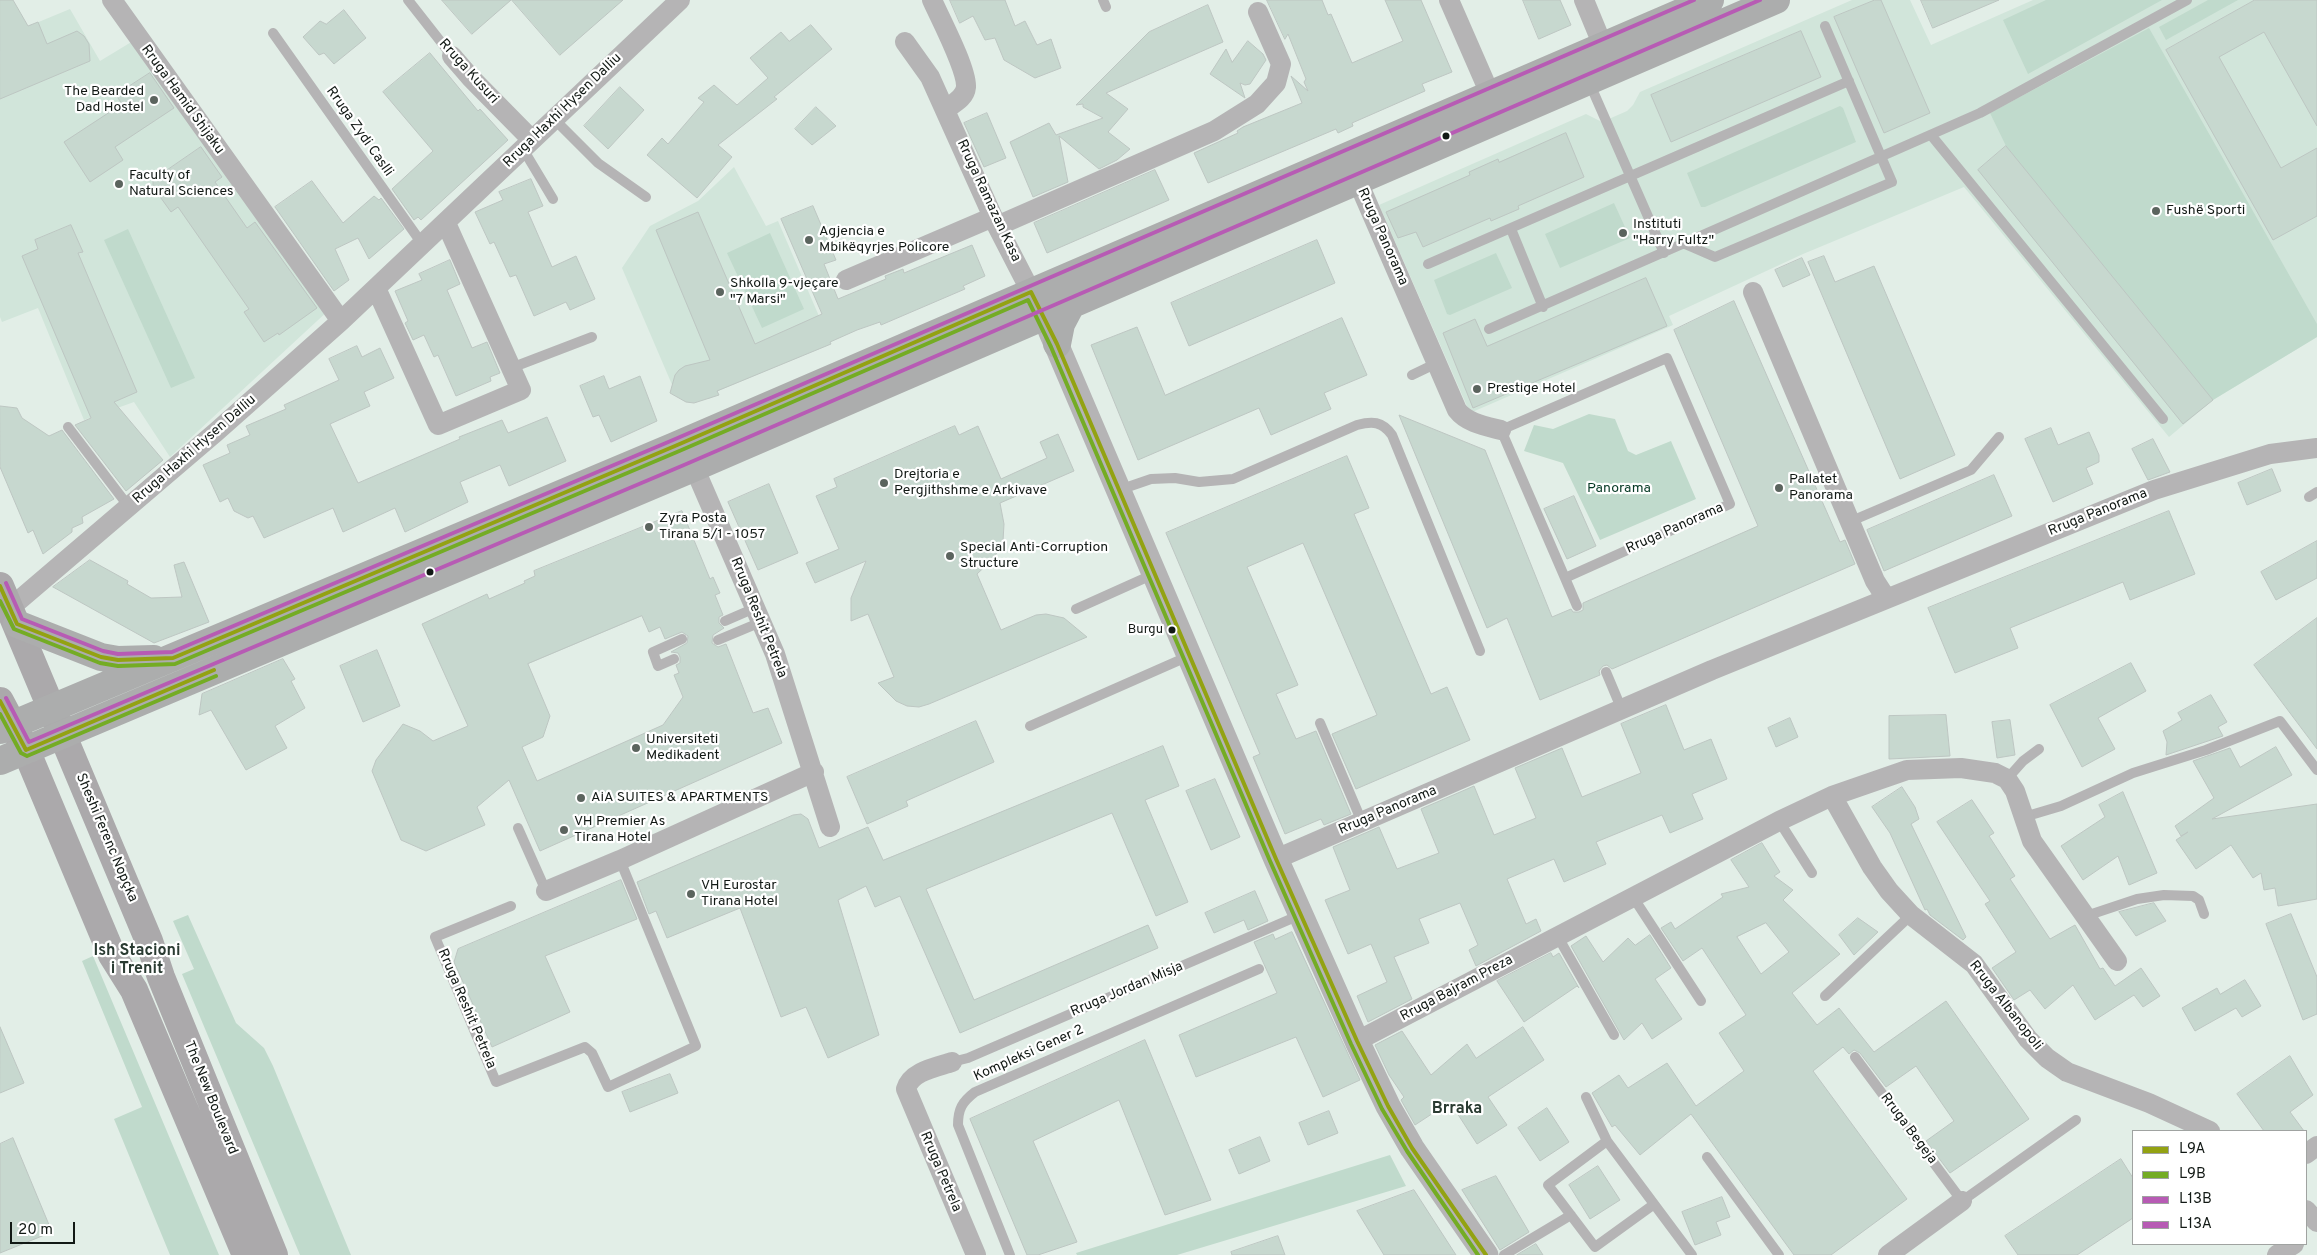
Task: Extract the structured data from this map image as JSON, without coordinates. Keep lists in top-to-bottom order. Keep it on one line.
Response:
{"streets":{"main road":["Sheshi Ferenc Nopçka","The New Boulevard"],"street":["Rruga Kusuri","Rruga Hamid Shijaku","Rruga Haxhi Hysen Dalliu","Rruga Ramazan Kasa","Rruga Panorama","Rruga Reshit Petrela","Rruga Bajram Preza","Rruga Albanopoli","Rruga Petrela"],"lane":["Rruga Zydi Caslli","Rruga Jordan Misja","Kompleksi Gener 2","Rruga Begeja"]},"crossings":[["Rruga Kusuri","Rruga Haxhi Hysen Dalliu"],["Rruga Hamid Shijaku","Rruga Haxhi Hysen Dalliu"],["Rruga Haxhi Hysen Dalliu","Rruga Zydi Caslli"],["Rruga Haxhi Hysen Dalliu","Sheshi Ferenc Nopçka"],["Sheshi Ferenc Nopçka","The New Boulevard"],["Rruga Bajram Preza","Rruga Albanopoli"],["Rruga Jordan Misja","Rruga Petrela"]],"districts":["Ish Stacioni i Trenit","Brraka"],"parks":["Panorama"],"places":["The Bearded Dad Hostel","Faculty of Natural Sciences","Fushë Sporti","Instituti \"Harry Fultz\"","Agjencia e Mbikëqyrjes Policore","Shkolla 9-vjeçare \"7 Marsi\"","Prestige Hotel","Drejtoria e Pergjithshme e Arkivave","Pallatet Panorama","Zyra Posta Tirana 5/1 - 1057","Special Anti-Corruption Structure","Burgu","Universiteti Medikadent","AiA SUITES & APARTMENTS","VH Premier As Tirana Hotel","VH Eurostar Tirana Hotel"],"lines":["transit line L13B","transit line L13A","transit line L9A","transit line L9B"],"legend":["L9A","L9B","L13B","L13A"],"scale_bar":"20 m"}
